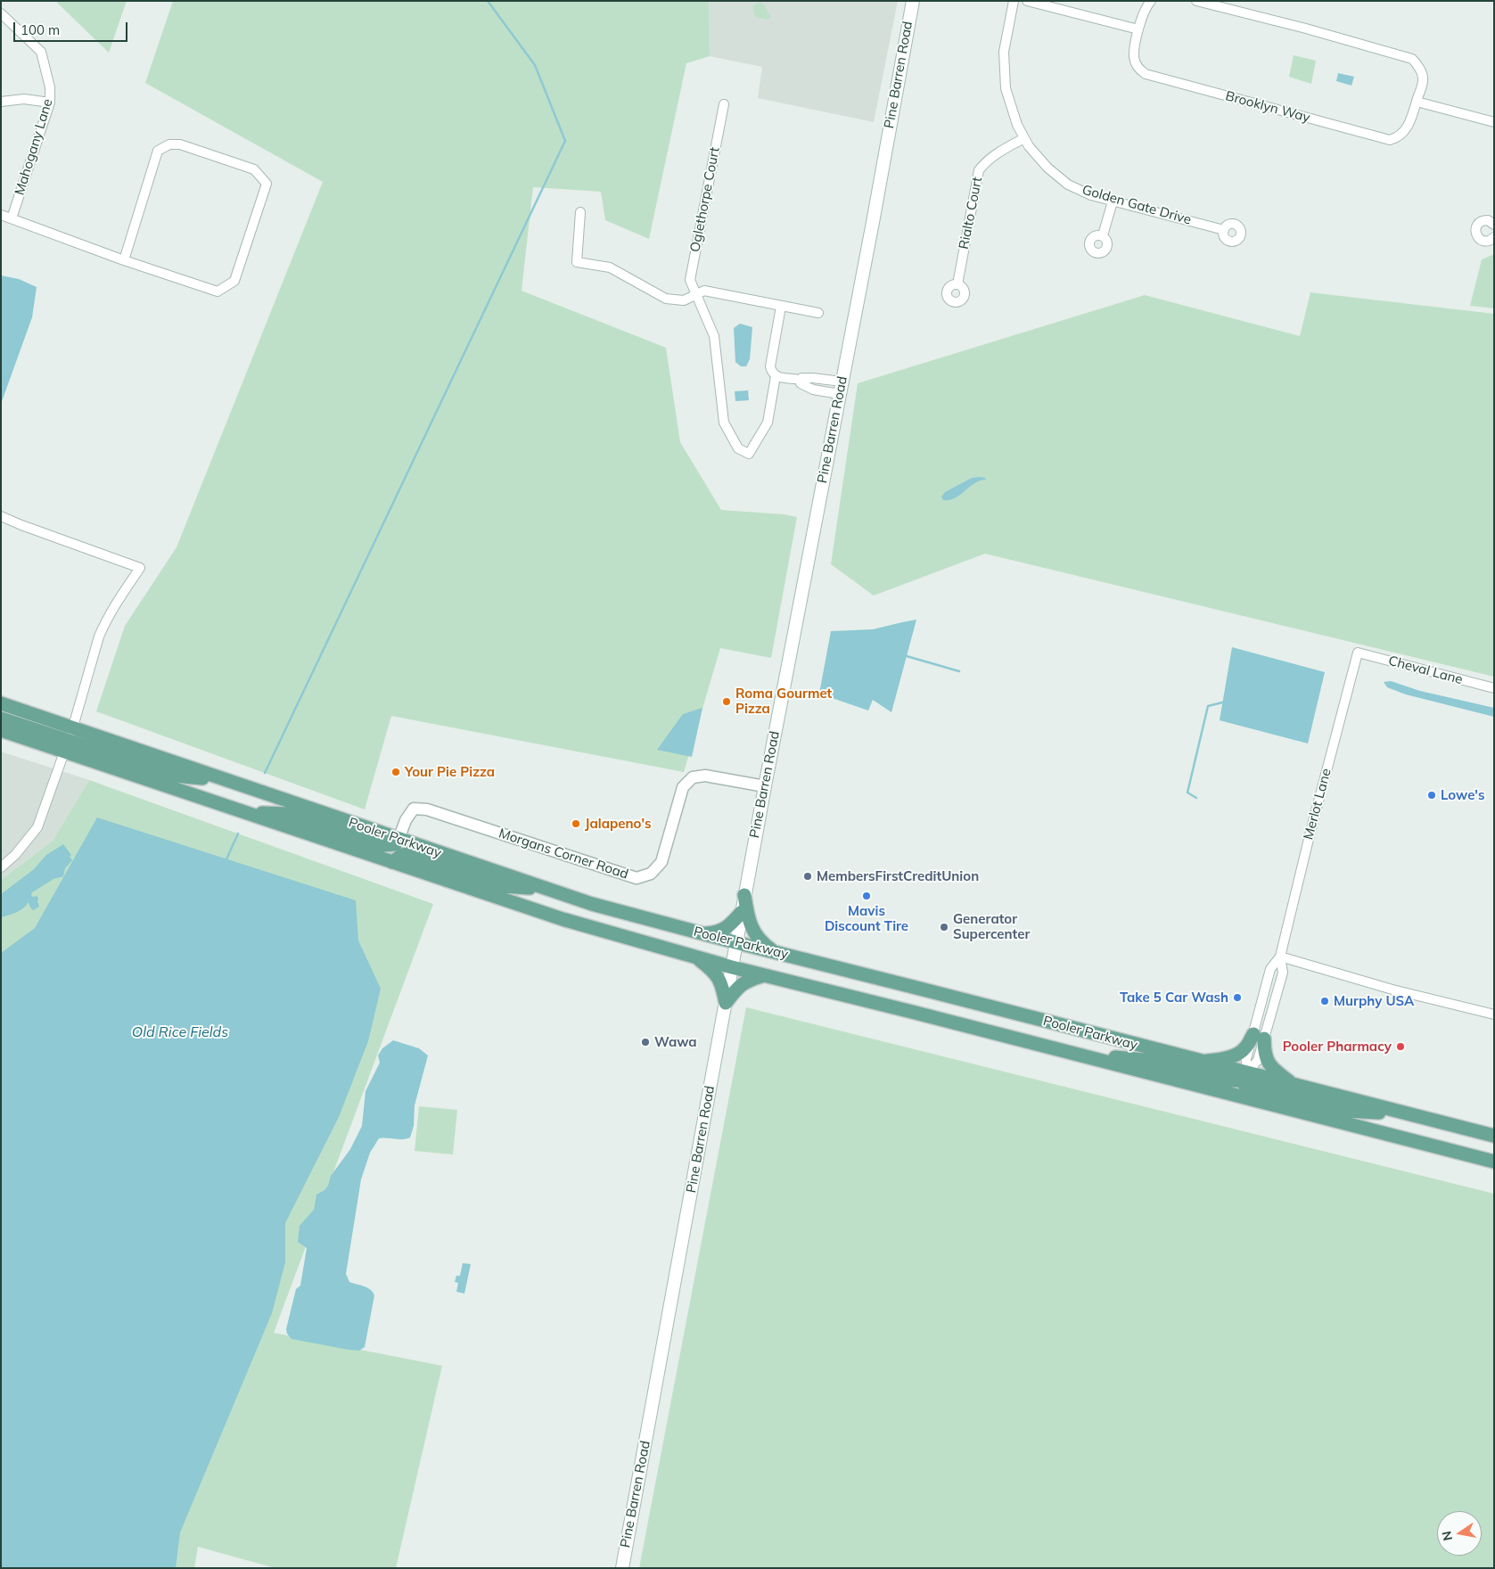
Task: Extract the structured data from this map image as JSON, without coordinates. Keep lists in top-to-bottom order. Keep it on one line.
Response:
{"streets":{"main road":["Pine Barren Road","Pooler Parkway"],"street":["Brooklyn Way","Mahogany Lane","Oglethorpe Court","Golden Gate Drive","Rialto Court","Cheval Lane","Merlot Lane","Morgans Corner Road"]},"crossings":[["Pine Barren Road","Pooler Parkway"],["Pine Barren Road","Morgans Corner Road"],["Golden Gate Drive","Rialto Court"],["Cheval Lane","Merlot Lane"],["Merlot Lane","Pooler Parkway"],["Pooler Parkway","Morgans Corner Road"]],"water":["Old Rice Fields"],"places":["Roma Gourmet Pizza","Your Pie Pizza","Lowe's","Jalapeno's","MembersFirstCreditUnion","Mavis Discount Tire","Generator Supercenter","Take 5 Car Wash","Murphy USA","Wawa","Pooler Pharmacy"],"scale_bar":"100 m","north":"left"}
